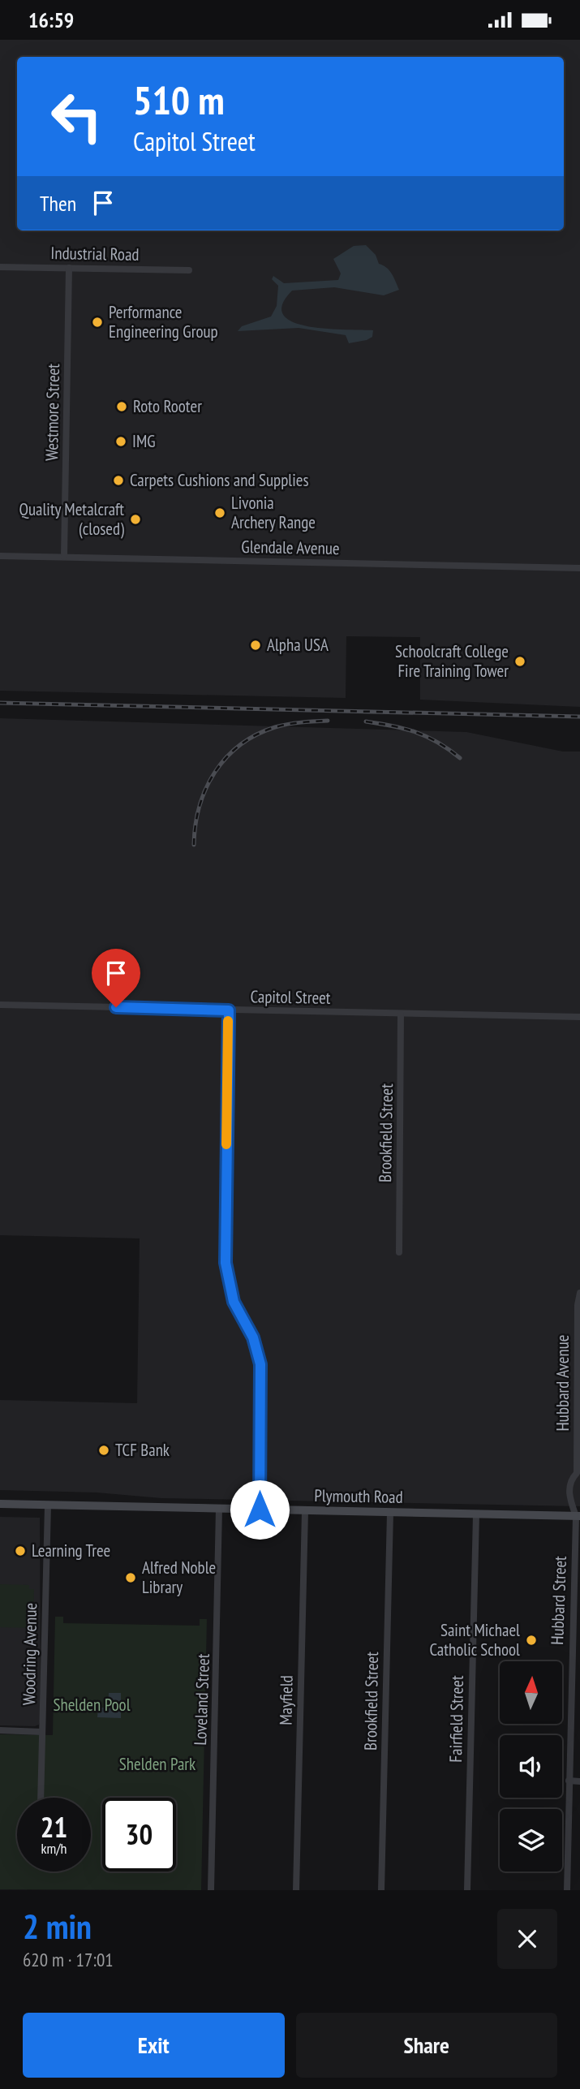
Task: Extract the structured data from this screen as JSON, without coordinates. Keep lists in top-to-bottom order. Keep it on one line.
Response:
{"streets":{"main road":["Plymouth Road"],"street":["Industrial Road","Westmore Street","Glendale Avenue","Capitol Street","Brookfield Street","Hubbard Avenue","Hubbard Street","Woodring Avenue","Loveland Street","Mayfield","Fairfield Street"]},"crossings":[["Industrial Road","Westmore Street"],["Westmore Street","Glendale Avenue"],["Capitol Street","Brookfield Street"],["Brookfield Street","Plymouth Road"],["Hubbard Avenue","Plymouth Road"],["Hubbard Avenue","Hubbard Street"],["Plymouth Road","Hubbard Street"],["Plymouth Road","Woodring Avenue"],["Plymouth Road","Loveland Street"],["Plymouth Road","Mayfield"],["Plymouth Road","Fairfield Street"]],"parks":["Shelden Pool","Shelden Park"],"places":["Performance Engineering Group","Roto Rooter","IMG","Carpets Cushions and Supplies","Livonia Archery Range","Quality Metalcraft (closed)","Alpha USA","Schoolcraft College Fire Training Tower","TCF Bank","Learning Tree","Alfred Noble Library","Saint Michael Catholic School"],"north":"top","page":{"status":"16:59","turn":["510 m","Capitol Street"],"then":"Then","speed":"21 km/h","limit":"30","heading":["2 min","620 m · 17:01"],"buttons":["Exit","Share"]}}
